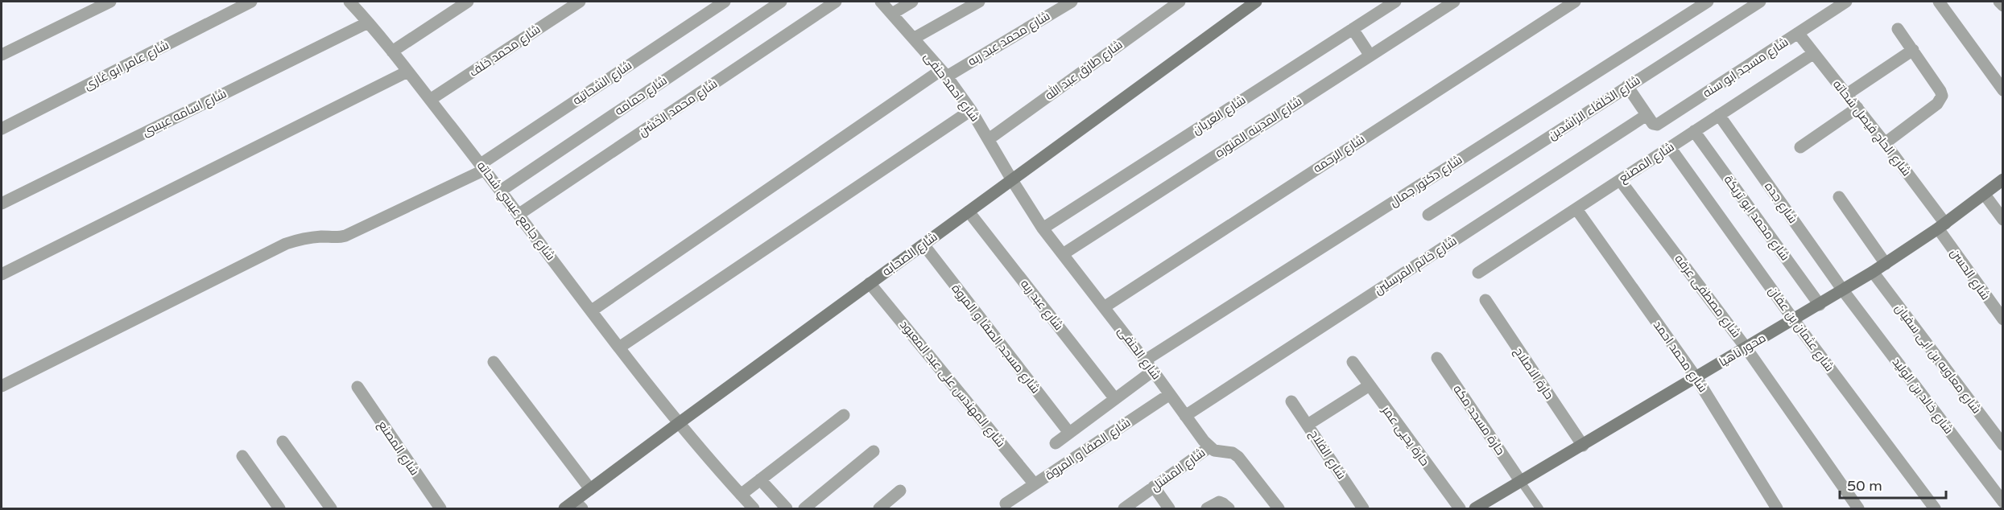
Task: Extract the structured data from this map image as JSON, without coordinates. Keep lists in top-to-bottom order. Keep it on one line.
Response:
{"streets":{"street":["شارع محمد عبد ربه","شارع محمد خلف","شارع عامر ابو غازى","شارع مسجد ابو سنه","شارع طارق عبد الله","شارع الشحاتيه","شارع احمد حنفى","شارع حمامه","شارع محمد الخشن","شارع الخلفاء الراشدين","شارع اسامه عيسى","شارع العريان","شارع المدينه المنوره","شارع الحاج فيصل شحاته","شارع الرحمه","شارع المصنع","شارع دكتور جمال","شارع جده","شارع جامع عيسي شحاته","شارع محمد ابو تريكة","شارع الصحابه","شارع خاتم المرسلين","شارع الحسن","شارع مصطفى عرفه","شارع عبد ربه","شارع عثمان بن عفان","شارع مسجد الصفا و المروة","محور ناهيا","شارع الحنفى","شارع محمد احمد","شارع معاويه بن ابى سفيان","حارة الاصلاح","شارع المهندس على عبد المعبود","شارع خالد بن الوليد","حارة مسجد مكه","حارة يحيى عمر","شارع الصفا و المروة","شارع الفلاح","شارع المشتل"]},"crossings":[["شارع محمد عبد ربه","شارع احمد حنفى"],["شارع محمد عبد ربه","شارع جامع عيسي شحاته"],["شارع محمد خلف","شارع جامع عيسي شحاته"],["شارع مسجد ابو سنه","شارع الحاج فيصل شحاته"],["شارع مسجد ابو سنه","شارع خاتم المرسلين"],["شارع طارق عبد الله","شارع احمد حنفى"],["شارع الشحاتيه","شارع جامع عيسي شحاته"],["شارع احمد حنفى","شارع الصحابه"],["شارع احمد حنفى","شارع الحنفى"],["شارع حمامه","شارع جامع عيسي شحاته"],["شارع محمد الخشن","شارع جامع عيسي شحاته"],["شارع اسامه عيسى","شارع جامع عيسي شحاته"],["شارع العريان","شارع الحنفى"],["شارع المدينه المنوره","شارع الحنفى"],["شارع الحاج فيصل شحاته","شارع المصنع"],["شارع الحاج فيصل شحاته","شارع الحسن"],["شارع الحاج فيصل شحاته","محور ناهيا"],["شارع الرحمه","شارع الحنفى"],["شارع المصنع","شارع جده"],["شارع المصنع","شارع محمد ابو تريكة"],["شارع المصنع","شارع مصطفى عرفه"],["شارع المصنع","شارع عثمان بن عفان"],["شارع المصنع","شارع محمد احمد"],["شارع دكتور جمال","شارع الحنفى"],["شارع جده","محور ناهيا"],["شارع جده","شارع خالد بن الوليد"],["شارع جامع عيسي شحاته","شارع الصحابه"],["شارع محمد ابو تريكة","محور ناهيا"],["شارع الصحابه","شارع عبد ربه"],["شارع الصحابه","شارع مسجد الصفا و المروة"],["شارع الصحابه","شارع الحنفى"],["شارع الصحابه","شارع المهندس على عبد المعبود"],["شارع خاتم المرسلين","شارع الحنفى"],["شارع الحسن","محور ناهيا"],["شارع مصطفى عرفه","محور ناهيا"],["شارع عثمان بن عفان","محور ناهيا"],["محور ناهيا","شارع محمد احمد"],["محور ناهيا","شارع معاويه بن ابى سفيان"],["محور ناهيا","حارة الاصلاح"],["محور ناهيا","شارع خالد بن الوليد"],["محور ناهيا","حارة مسجد مكه"],["شارع الحنفى","شارع الصفا و المروة"],["شارع الحنفى","شارع المشتل"],["شارع المهندس على عبد المعبود","شارع الصفا و المروة"]],"scale_bar":"50 m"}
